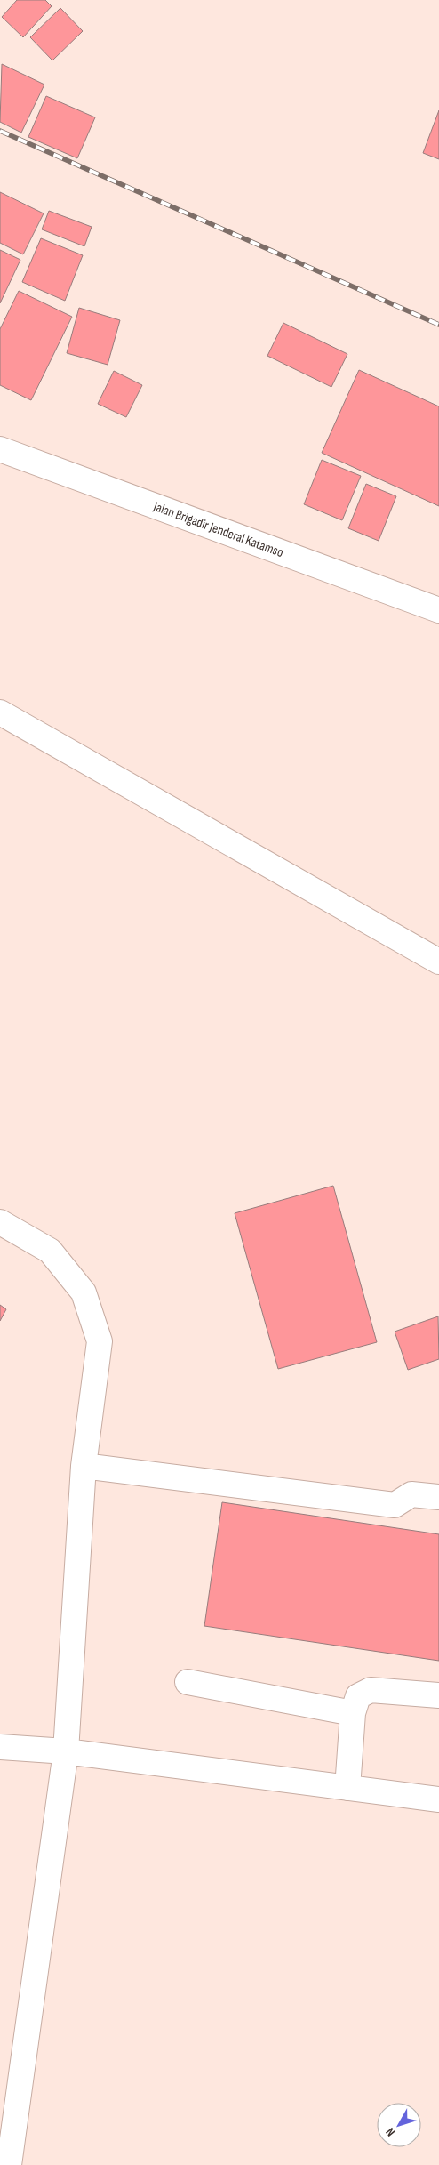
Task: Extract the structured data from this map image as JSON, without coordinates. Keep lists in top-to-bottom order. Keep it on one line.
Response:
{"streets":{"main road":["Jalan Brigadir Jenderal Katamso"]},"north":"bottom left"}
